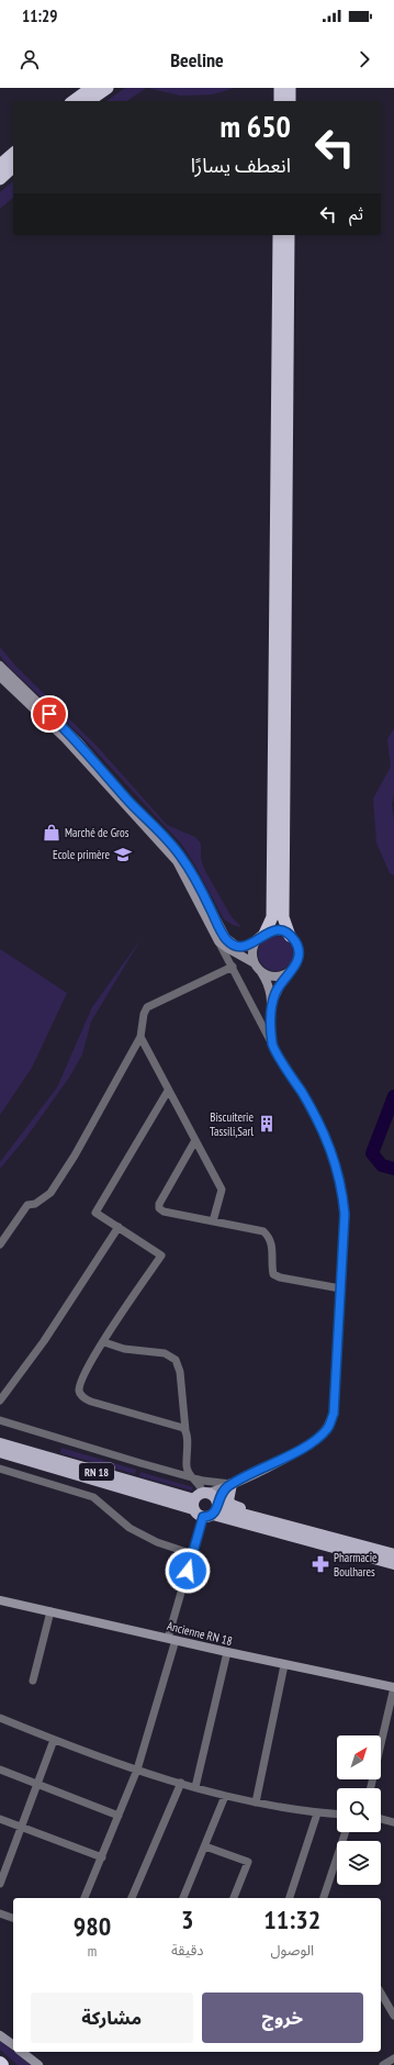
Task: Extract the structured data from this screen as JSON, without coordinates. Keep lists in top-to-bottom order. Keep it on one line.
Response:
{"streets":{"main road":["RN 18","Ancienne RN 18"]},"places":{"shop":["Marché de Gros"],"school or university":["Ecole primère"],"building":["Biscuiterie Tassili,Sarl"],"pharmacy":["Pharmacie Boulhares"]},"north":"top right","page":{"status":"11:29","header":"Beeline","turn":["650 m","انعطف يسارًا"],"then":"ثم","eta":["11:32","الوصول","3","دقيقة","980","m"],"buttons":["خروج","مشاركة"]}}
